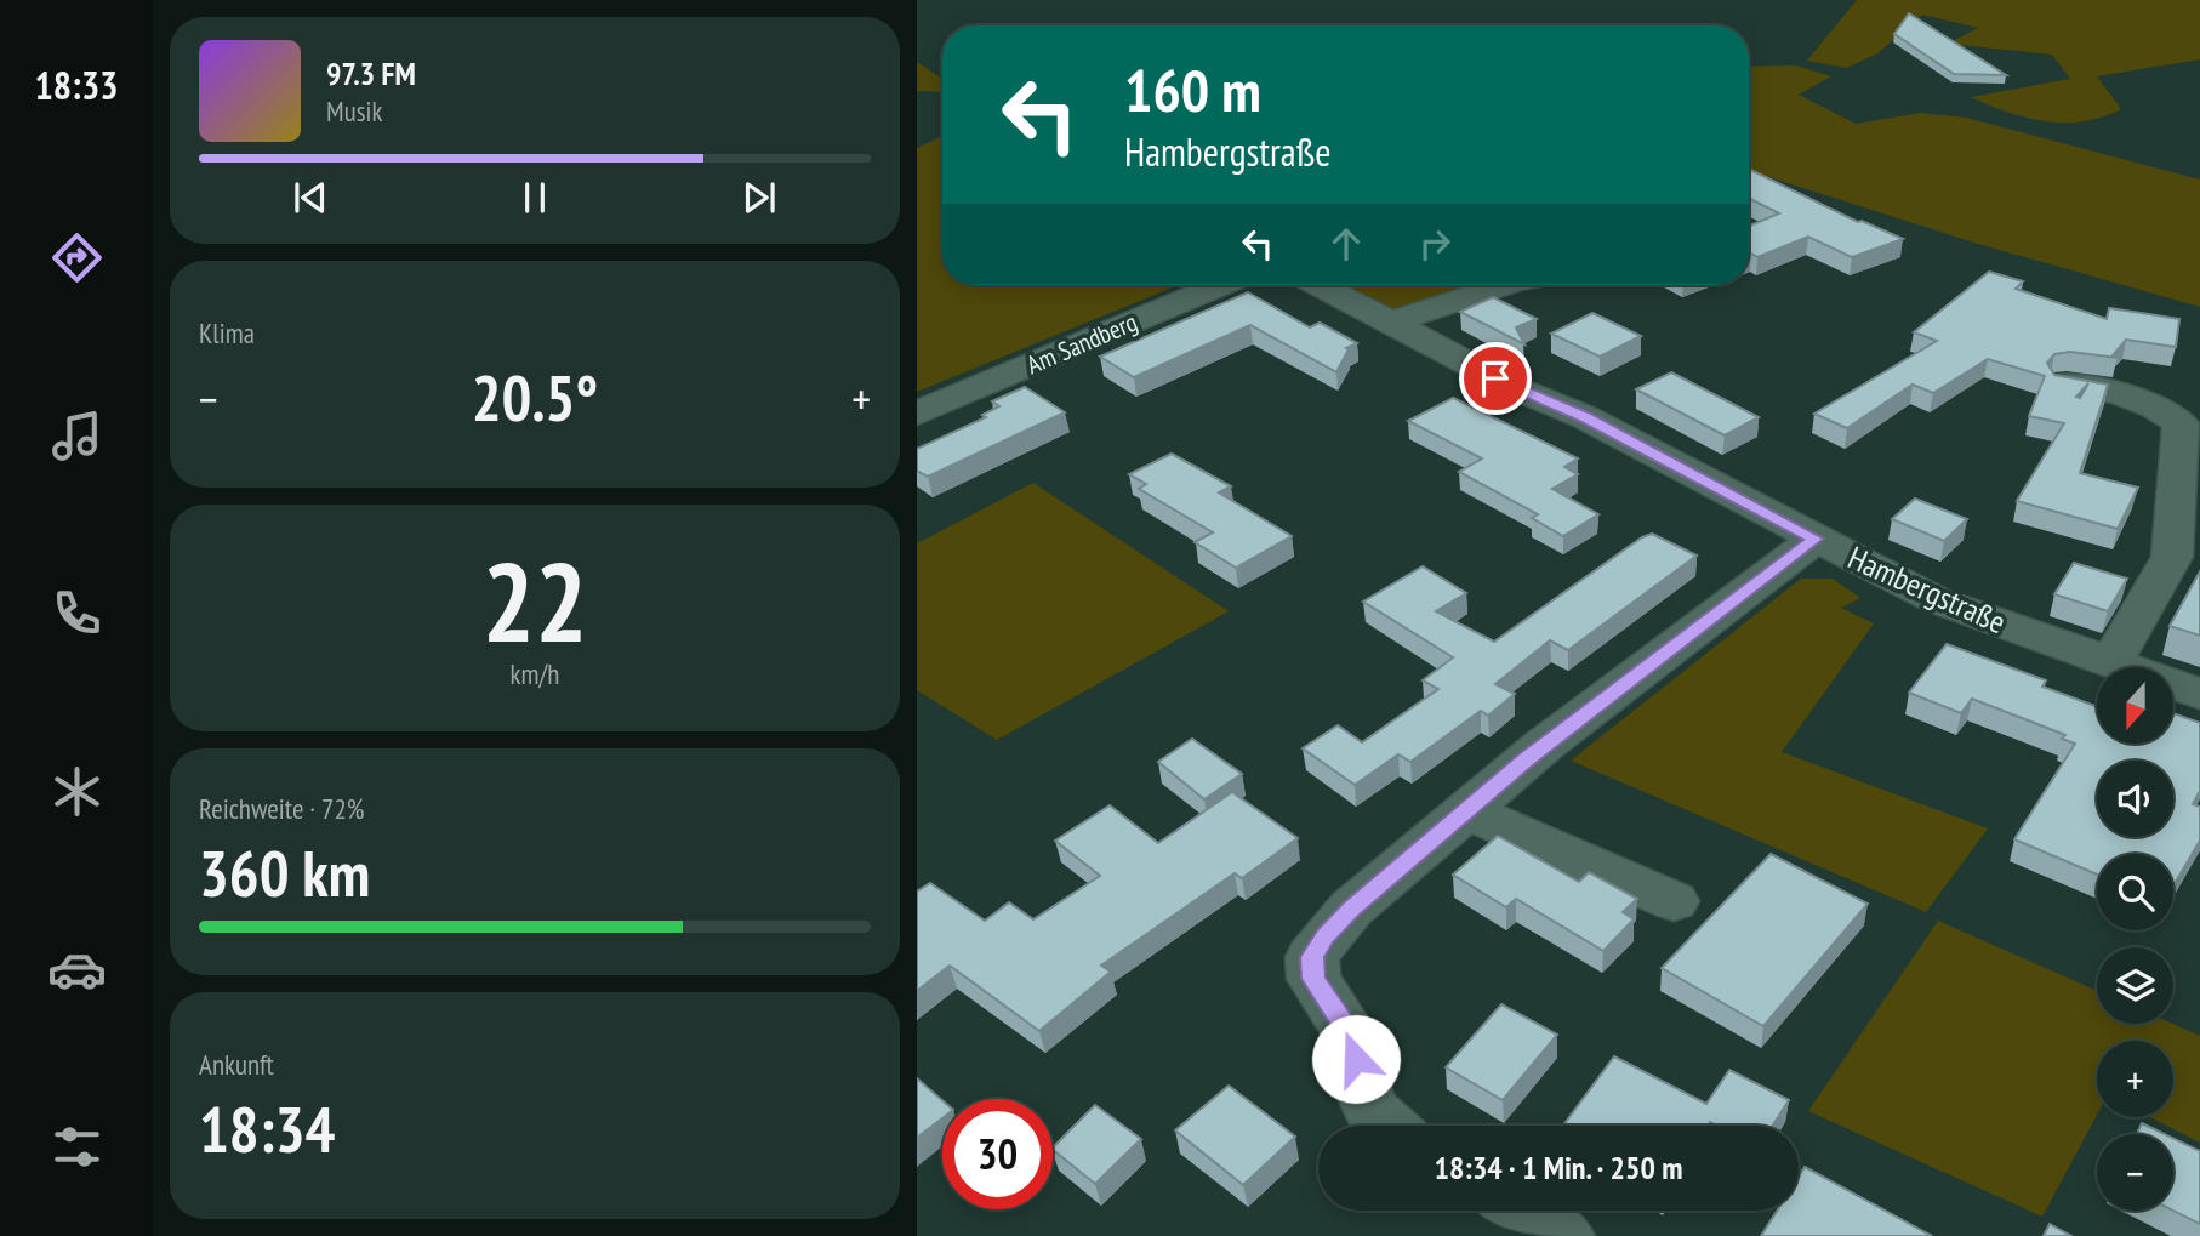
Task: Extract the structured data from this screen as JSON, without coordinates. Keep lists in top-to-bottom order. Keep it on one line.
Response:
{"streets":{"street":["Am Sandberg","Hambergstraße"]},"north":"bottom","page":{"tabs":"18:33","turn":["160 m","Hambergstraße"],"song":["97.3 FM","Musik"],"tile":["Klima",["22","km/h"],["Reichweite · 72%","360 km"],["Ankunft","18:34"]],"heat":["−","20.5°","+"],"map_buttons":["+","−"],"limit":"30","trip":"18:34 · 1 Min. · 250 m"}}
